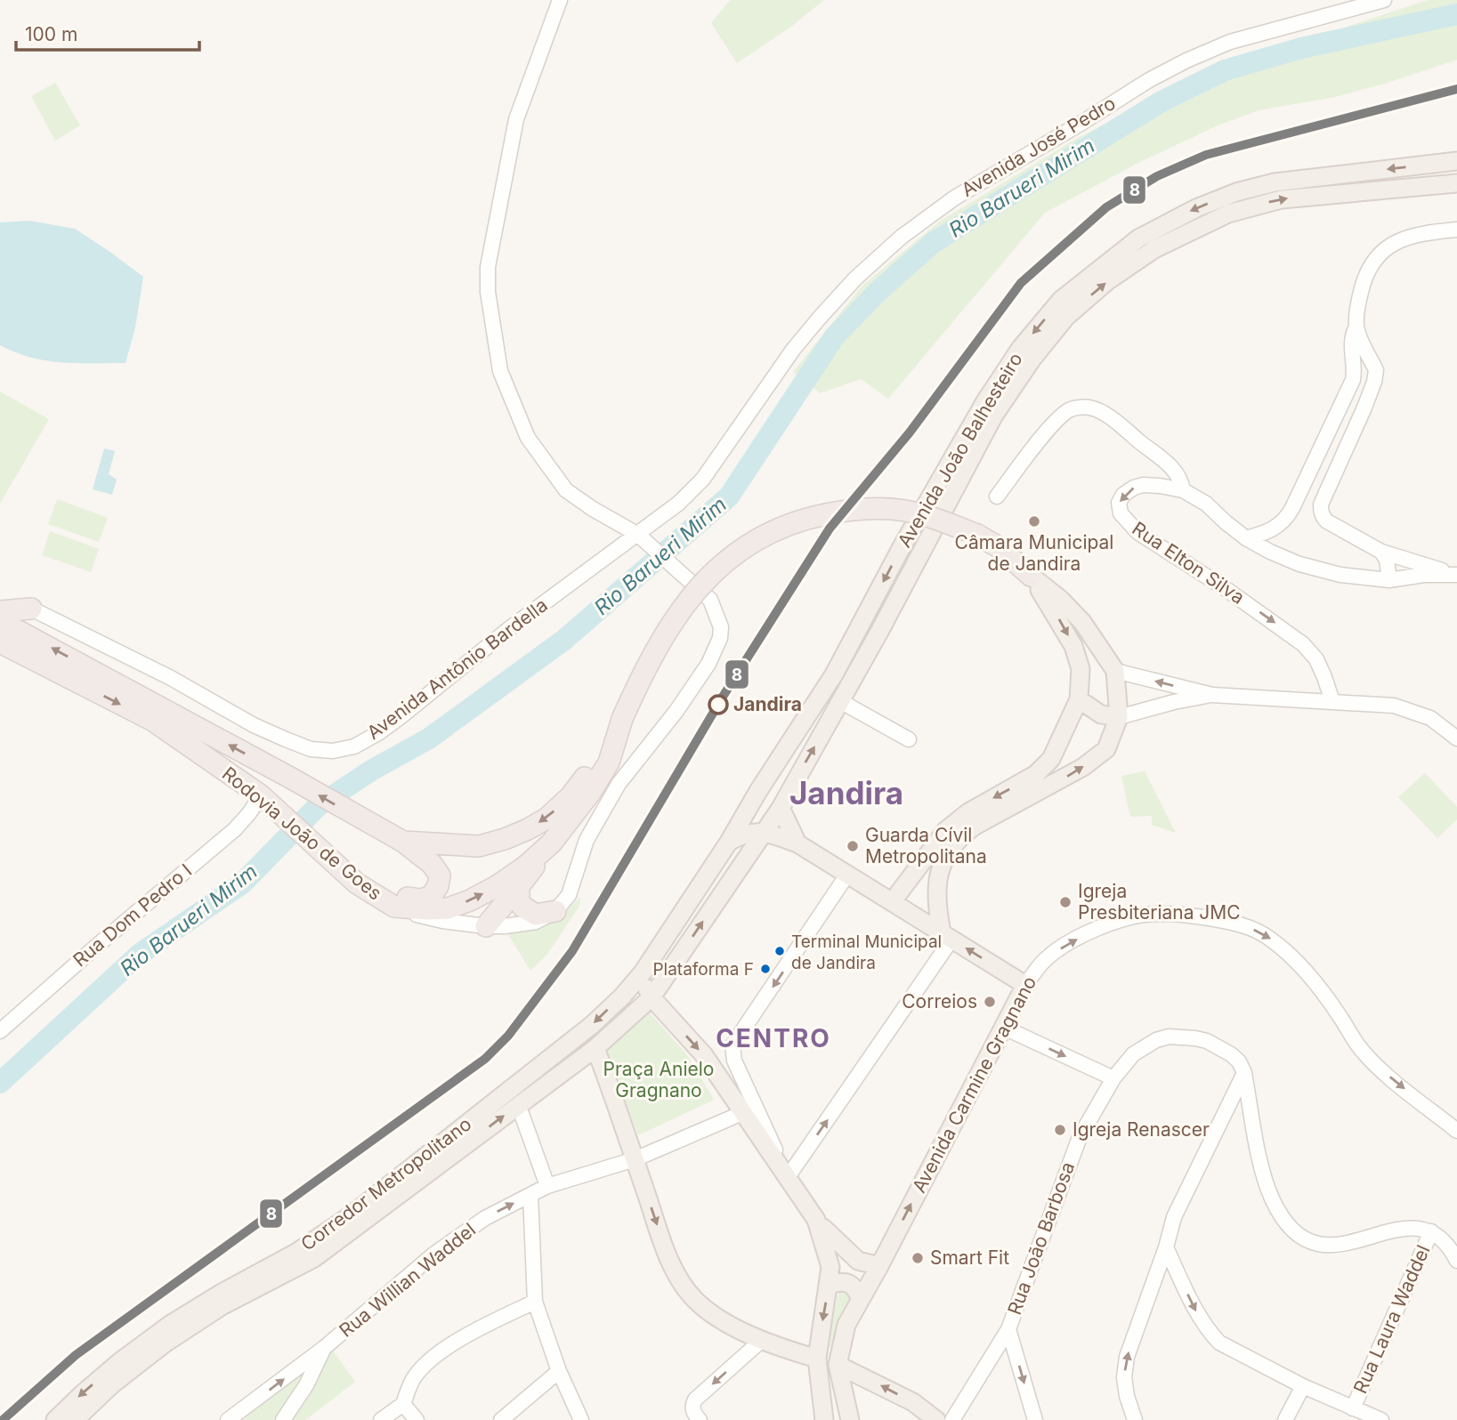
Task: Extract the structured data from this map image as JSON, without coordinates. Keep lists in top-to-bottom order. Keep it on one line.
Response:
{"streets":{"highway":["Rodovia João de Goes"],"main road":["Avenida João Balhesteiro","Avenida Carmine Gragnano","Corredor Metropolitano"],"street":["Avenida José Pedro","Rua Elton Silva","Avenida Antônio Bardella","Rua Dom Pedro I","Rua João Barbosa","Rua Willian Waddel","Rua Laura Waddel"]},"crossings":[["Avenida José Pedro","Avenida Antônio Bardella"],["Avenida João Balhesteiro","Corredor Metropolitano"],["Rodovia João de Goes","Rua Dom Pedro I"]],"one_way":["Corredor Metropolitano"],"districts":["Jandira","CENTRO"],"water":["Rio Barueri Mirim"],"parks":["Praça Anielo Gragnano"],"places":["Câmara Municipal de Jandira","Jandira","Guarda Cívil Metropolitana","Igreja Presbiteriana JMC","Terminal Municipal de Jandira","Plataforma F","Correios","Igreja Renascer","Smart Fit"],"lines":["transit line 8"],"scale_bar":"100 m"}
